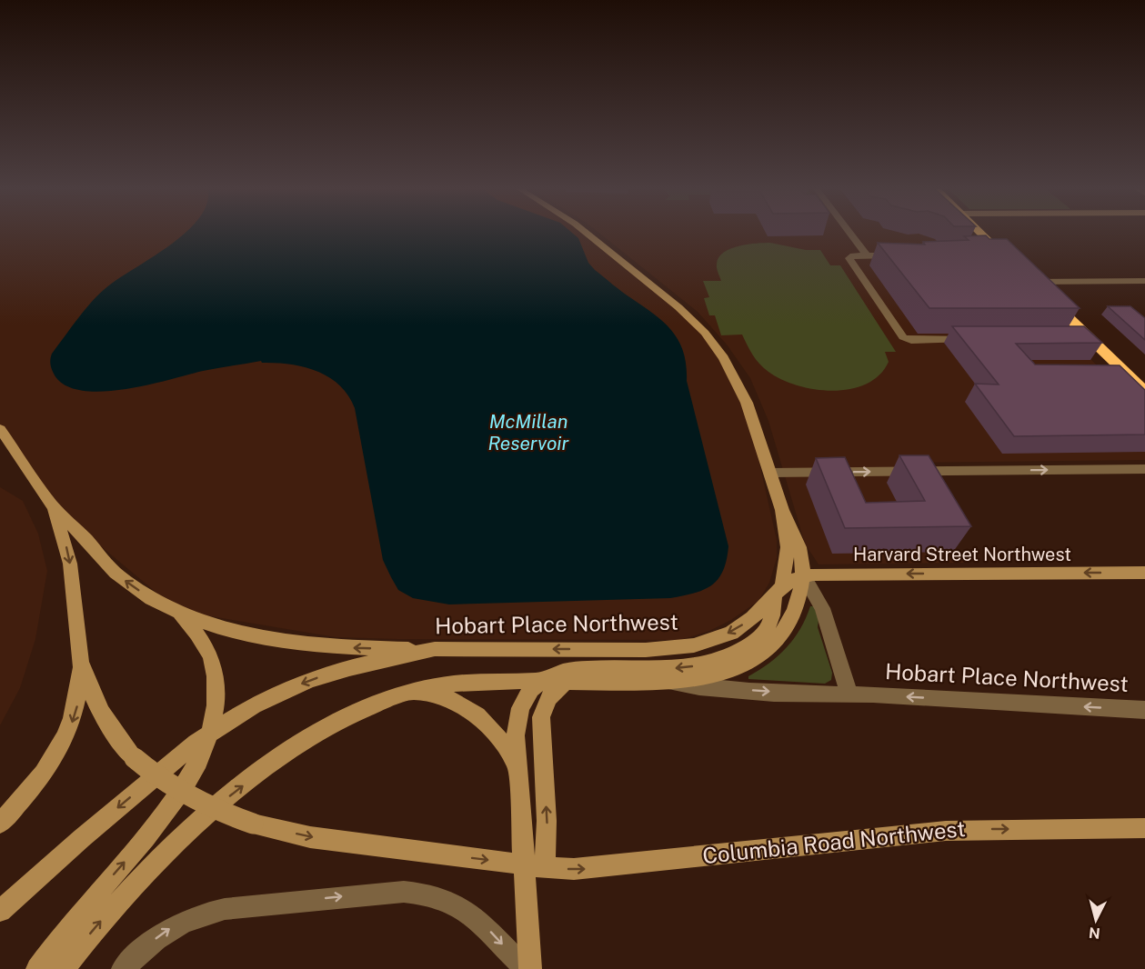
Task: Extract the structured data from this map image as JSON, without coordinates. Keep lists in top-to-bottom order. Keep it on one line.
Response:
{"streets":{"main road":["Harvard Street Northwest","Hobart Place Northwest","Columbia Road Northwest"]},"crossings":[["Harvard Street Northwest","Hobart Place Northwest"]],"one_way":["Harvard Street Northwest","Columbia Road Northwest"],"water":["McMillan Reservoir"],"north":"bottom"}
